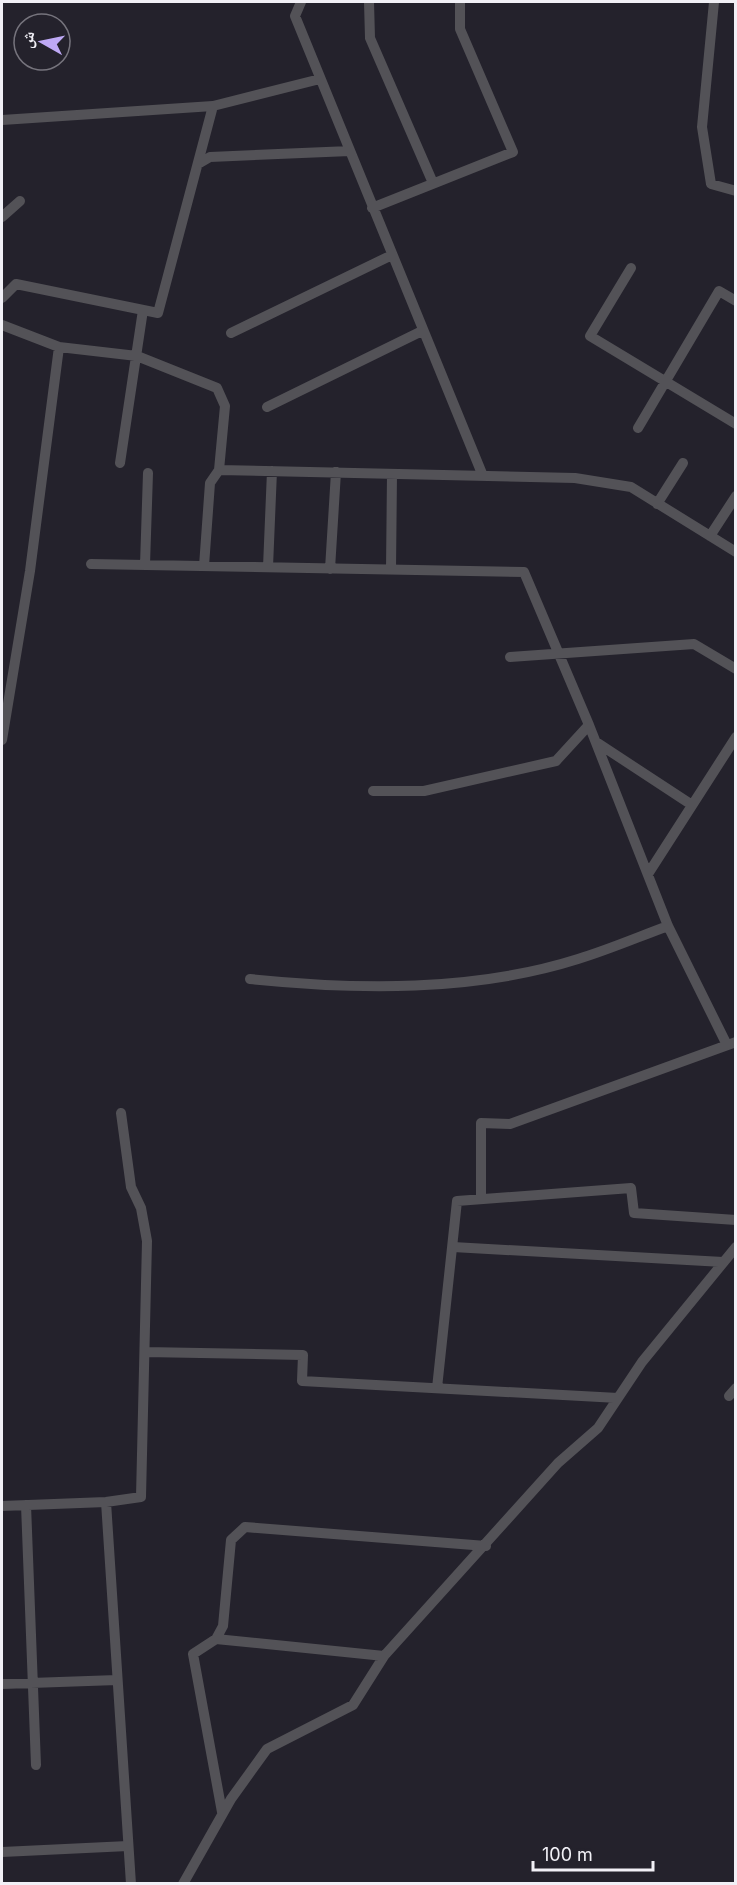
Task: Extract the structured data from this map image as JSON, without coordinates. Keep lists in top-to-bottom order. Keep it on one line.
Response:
{"scale_bar":"100 m","north":"left"}
